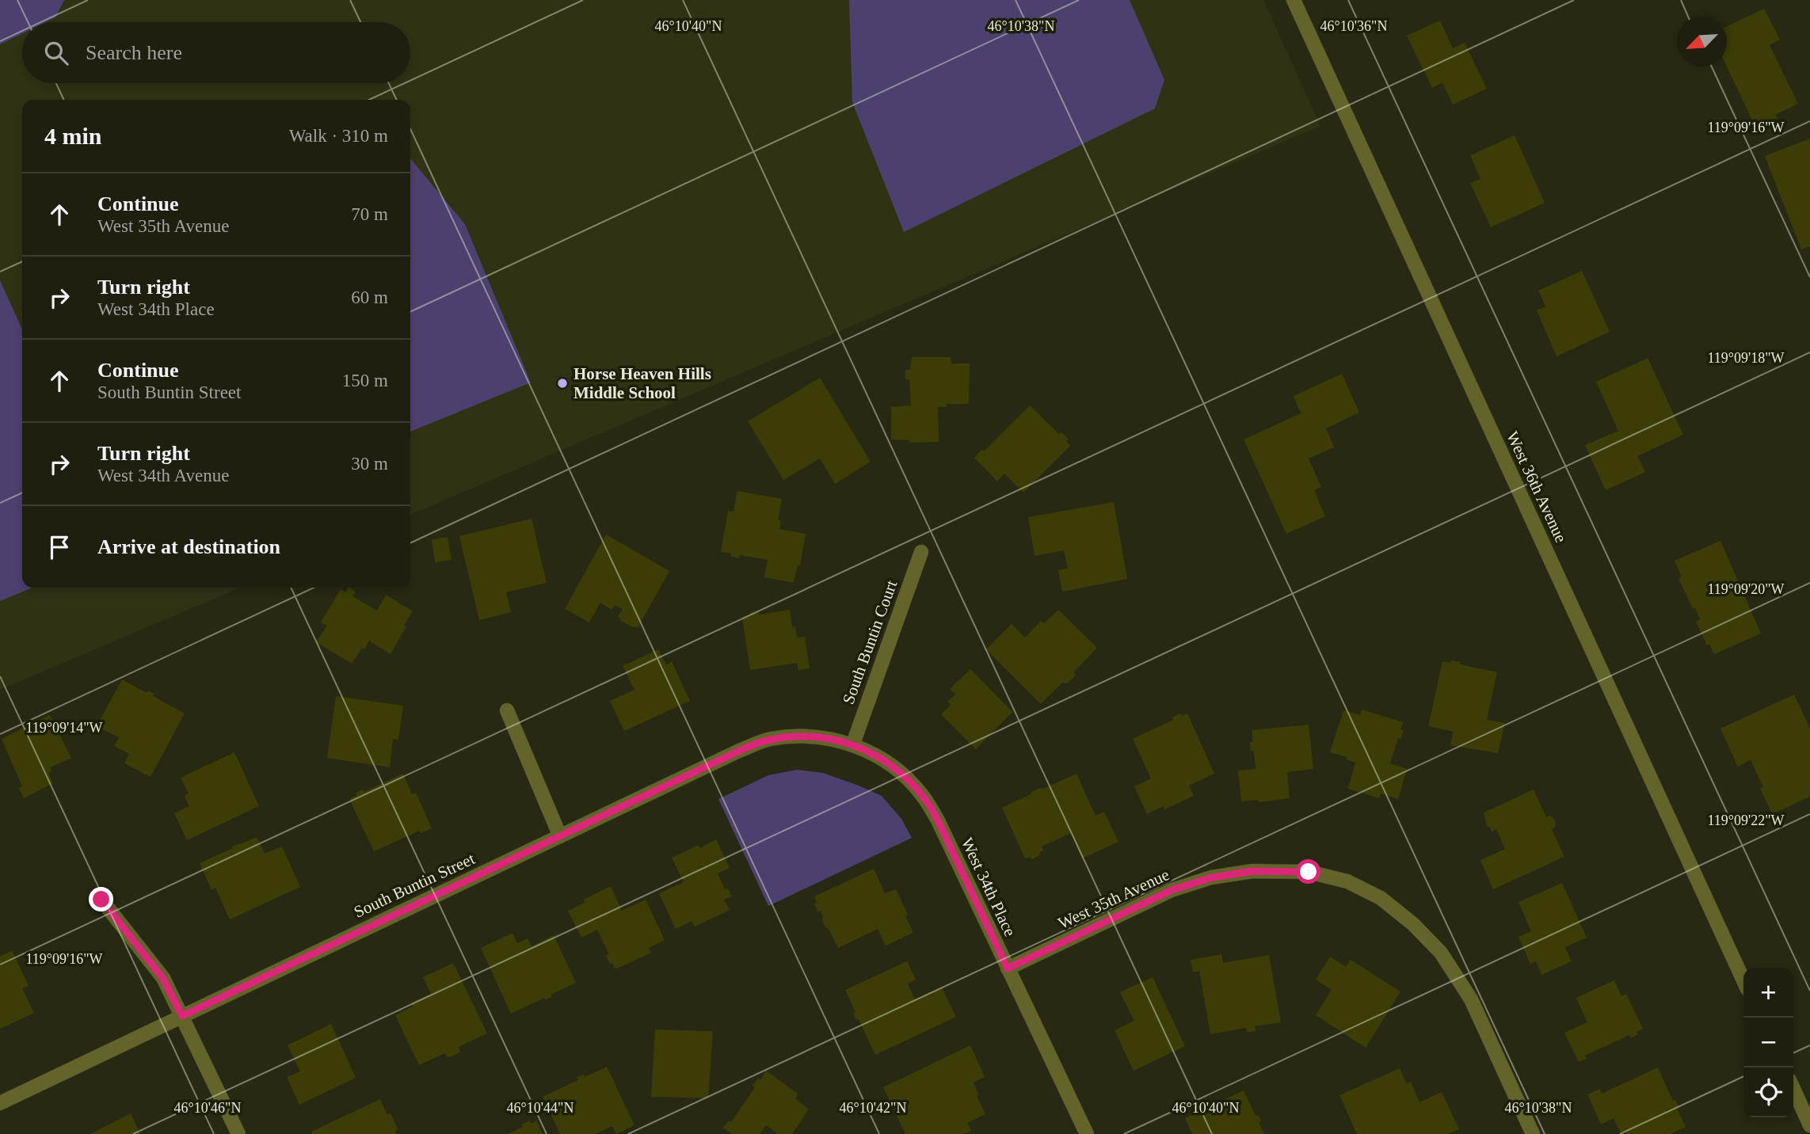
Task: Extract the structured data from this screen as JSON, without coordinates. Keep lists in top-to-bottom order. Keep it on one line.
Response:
{"streets":{"street":["West 36th Avenue","South Buntin Court","South Buntin Street","West 34th Place","West 35th Avenue"]},"crossings":[["South Buntin Court","South Buntin Street"],["South Buntin Court","West 34th Place"],["South Buntin Street","West 34th Place"],["West 34th Place","West 35th Avenue"]],"places":["Horse Heaven Hills Middle School"],"north":"bottom left","page":{"search":"Search here","heading":["4 min","Walk · 310 m"],"list":[["Continue","West 35th Avenue","70 m"],["Turn right","West 34th Place","60 m"],["Continue","South Buntin Street","150 m"],["Turn right","West 34th Avenue","30 m"],"Arrive at destination"],"map_buttons":["+","−"]},"coordinates":["46°10'36\"N","46°10'40\"N","46°10'38\"N","119°09'16\"W","119°09'18\"W","119°09'20\"W","119°09'14\"W","119°09'22\"W","46°10'46\"N","46°10'44\"N","46°10'42\"N"]}
